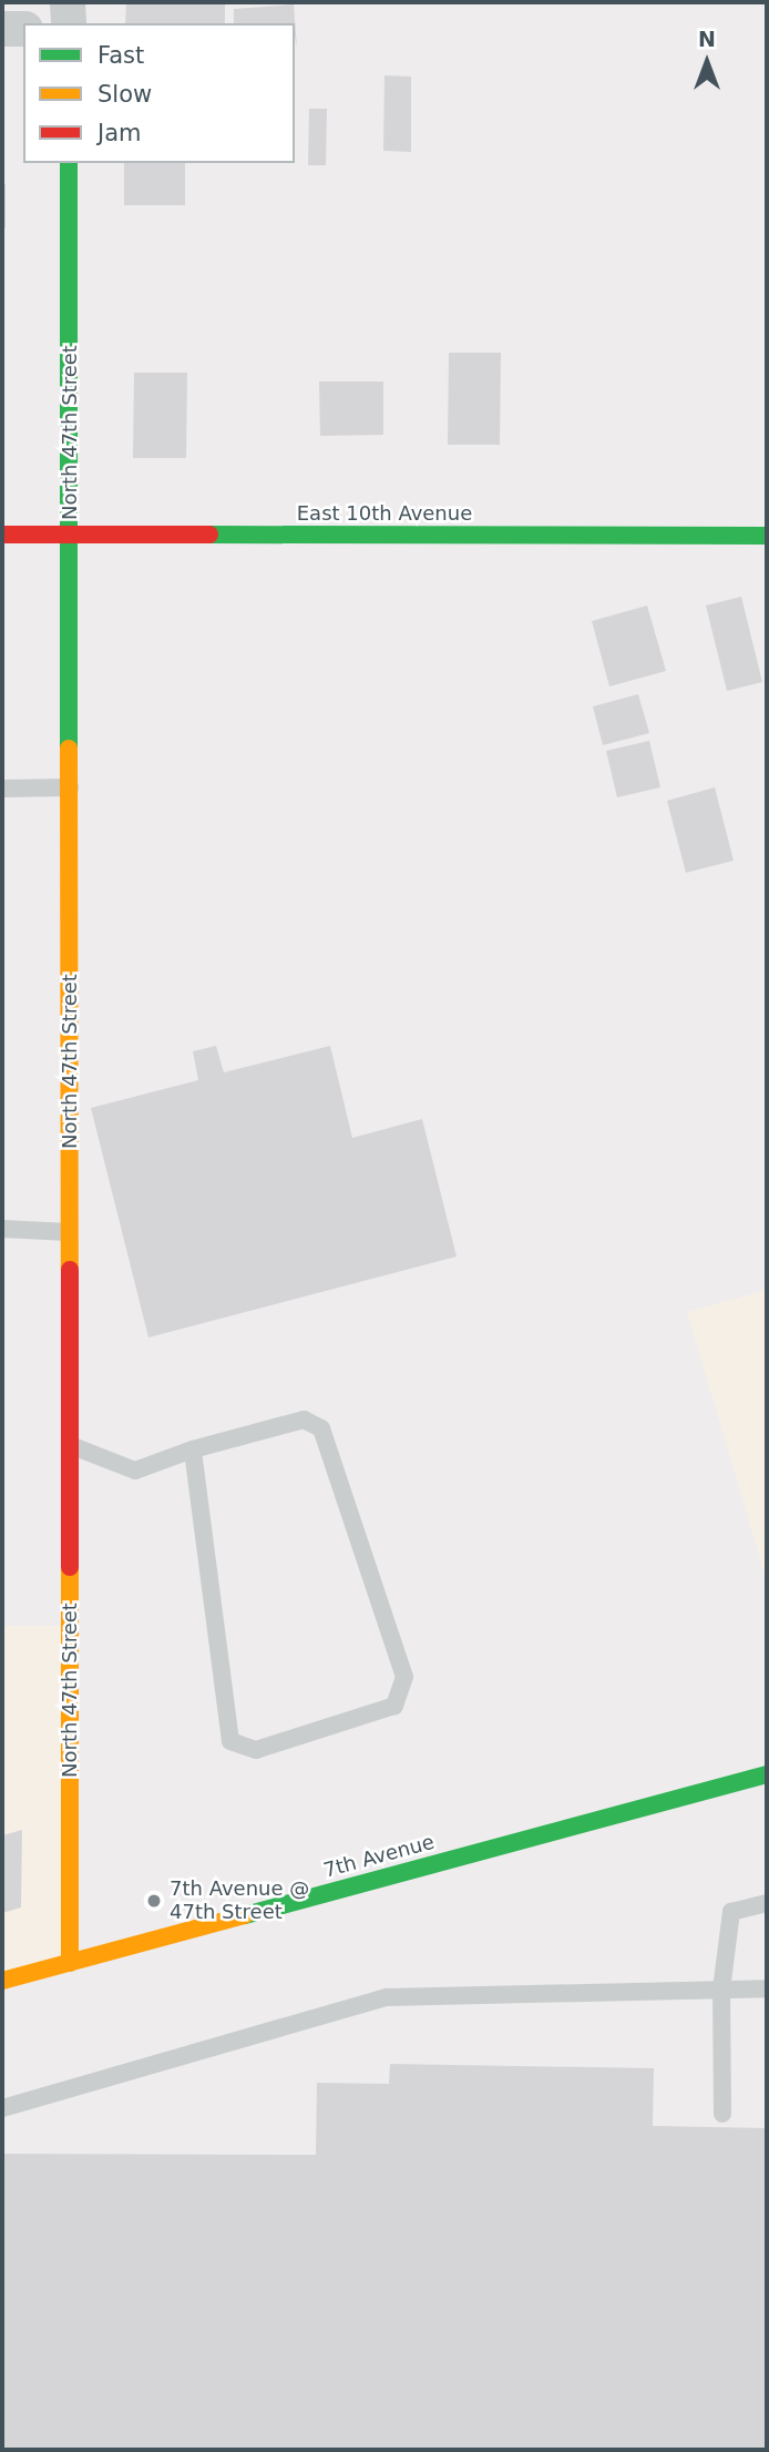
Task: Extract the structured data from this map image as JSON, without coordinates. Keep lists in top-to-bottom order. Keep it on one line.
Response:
{"streets":{"street":["North 47th Street","East 10th Avenue","7th Avenue"]},"crossings":[["North 47th Street","East 10th Avenue"],["North 47th Street","7th Avenue"]],"places":["7th Avenue @ 47th Street"],"legend":["Fast","Slow","Jam"],"north":"top"}
